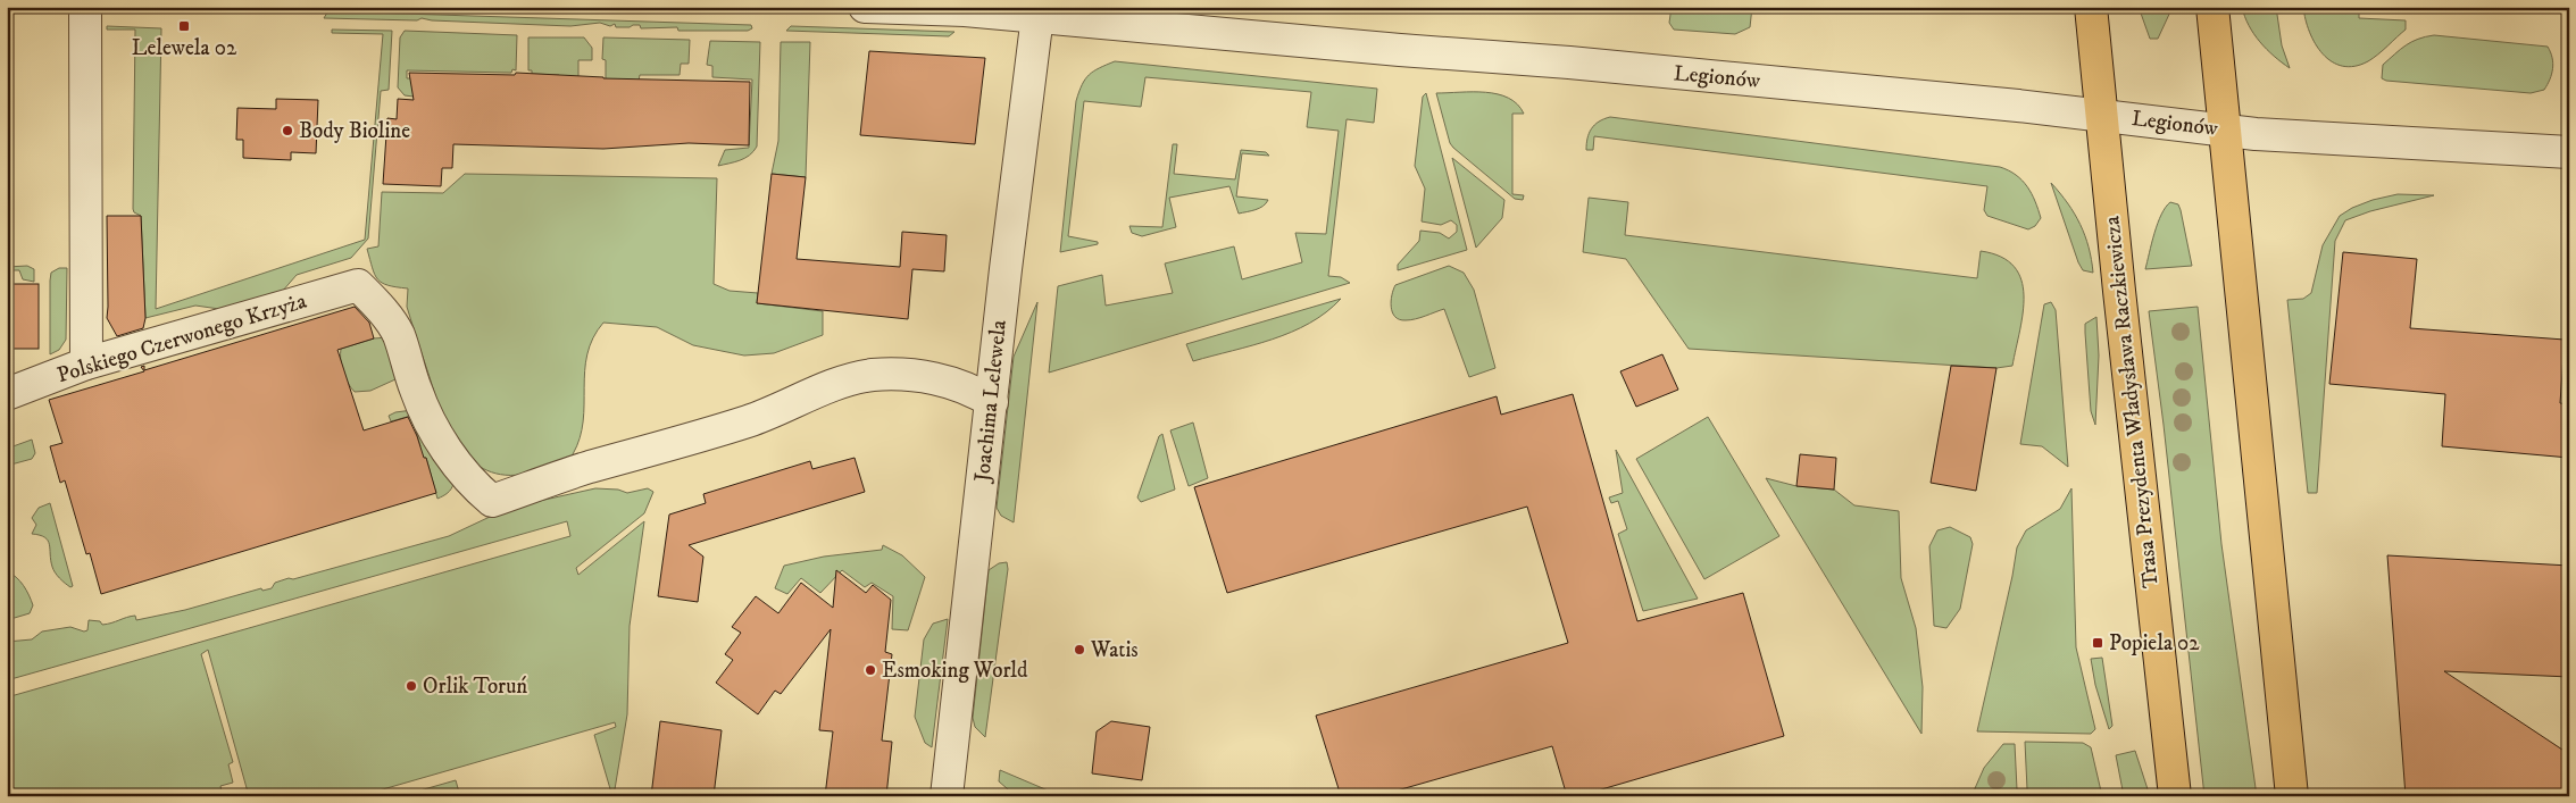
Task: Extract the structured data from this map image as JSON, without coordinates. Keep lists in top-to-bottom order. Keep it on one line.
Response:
{"streets":{"main road":["Trasa Prezydenta Władysława Raczkiewicza"],"street":["Legionów","Polskiego Czerwonego Krzyża","Joachima Lelewela"]},"crossings":[["Legionów","Joachima Lelewela"],["Legionów","Trasa Prezydenta Władysława Raczkiewicza"],["Polskiego Czerwonego Krzyża","Joachima Lelewela"]],"places":{"transit":["Lelewela 02","Popiela 02"],"other":["Body Bioline","Watis","Esmoking World","Orlik Toruń"]}}
